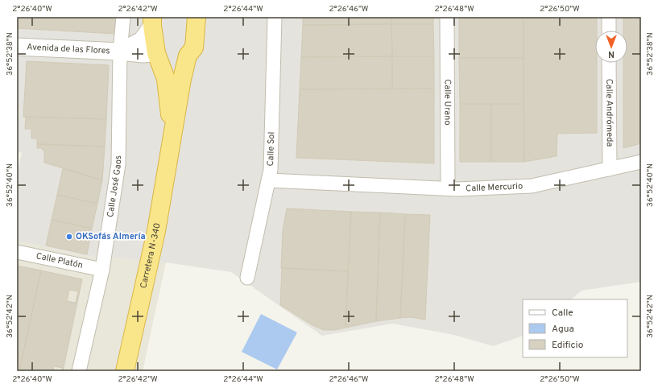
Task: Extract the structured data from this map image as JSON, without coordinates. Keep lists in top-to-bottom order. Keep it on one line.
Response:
{"streets":{"highway":["Carretera N-340"],"street":["Avenida de las Flores","Calle Urano","Calle Andrómeda","Calle Sol","Calle José Gaos","Calle Mercurio","Calle Platón"]},"crossings":[["Avenida de las Flores","Calle José Gaos"],["Avenida de las Flores","Carretera N-340"],["Calle Urano","Calle Mercurio"],["Calle Andrómeda","Calle Mercurio"],["Calle Sol","Calle Mercurio"],["Calle José Gaos","Calle Platón"]],"places":["OKSofás Almería"],"legend":["Calle","Agua","Edificio"],"north":"bottom","coordinates":["2°26'40\"W","2°26'42\"W","2°26'44\"W","2°26'46\"W","2°26'48\"W","2°26'50\"W","36°52'38\"N","36°52'40\"N","36°52'42\"N"]}
